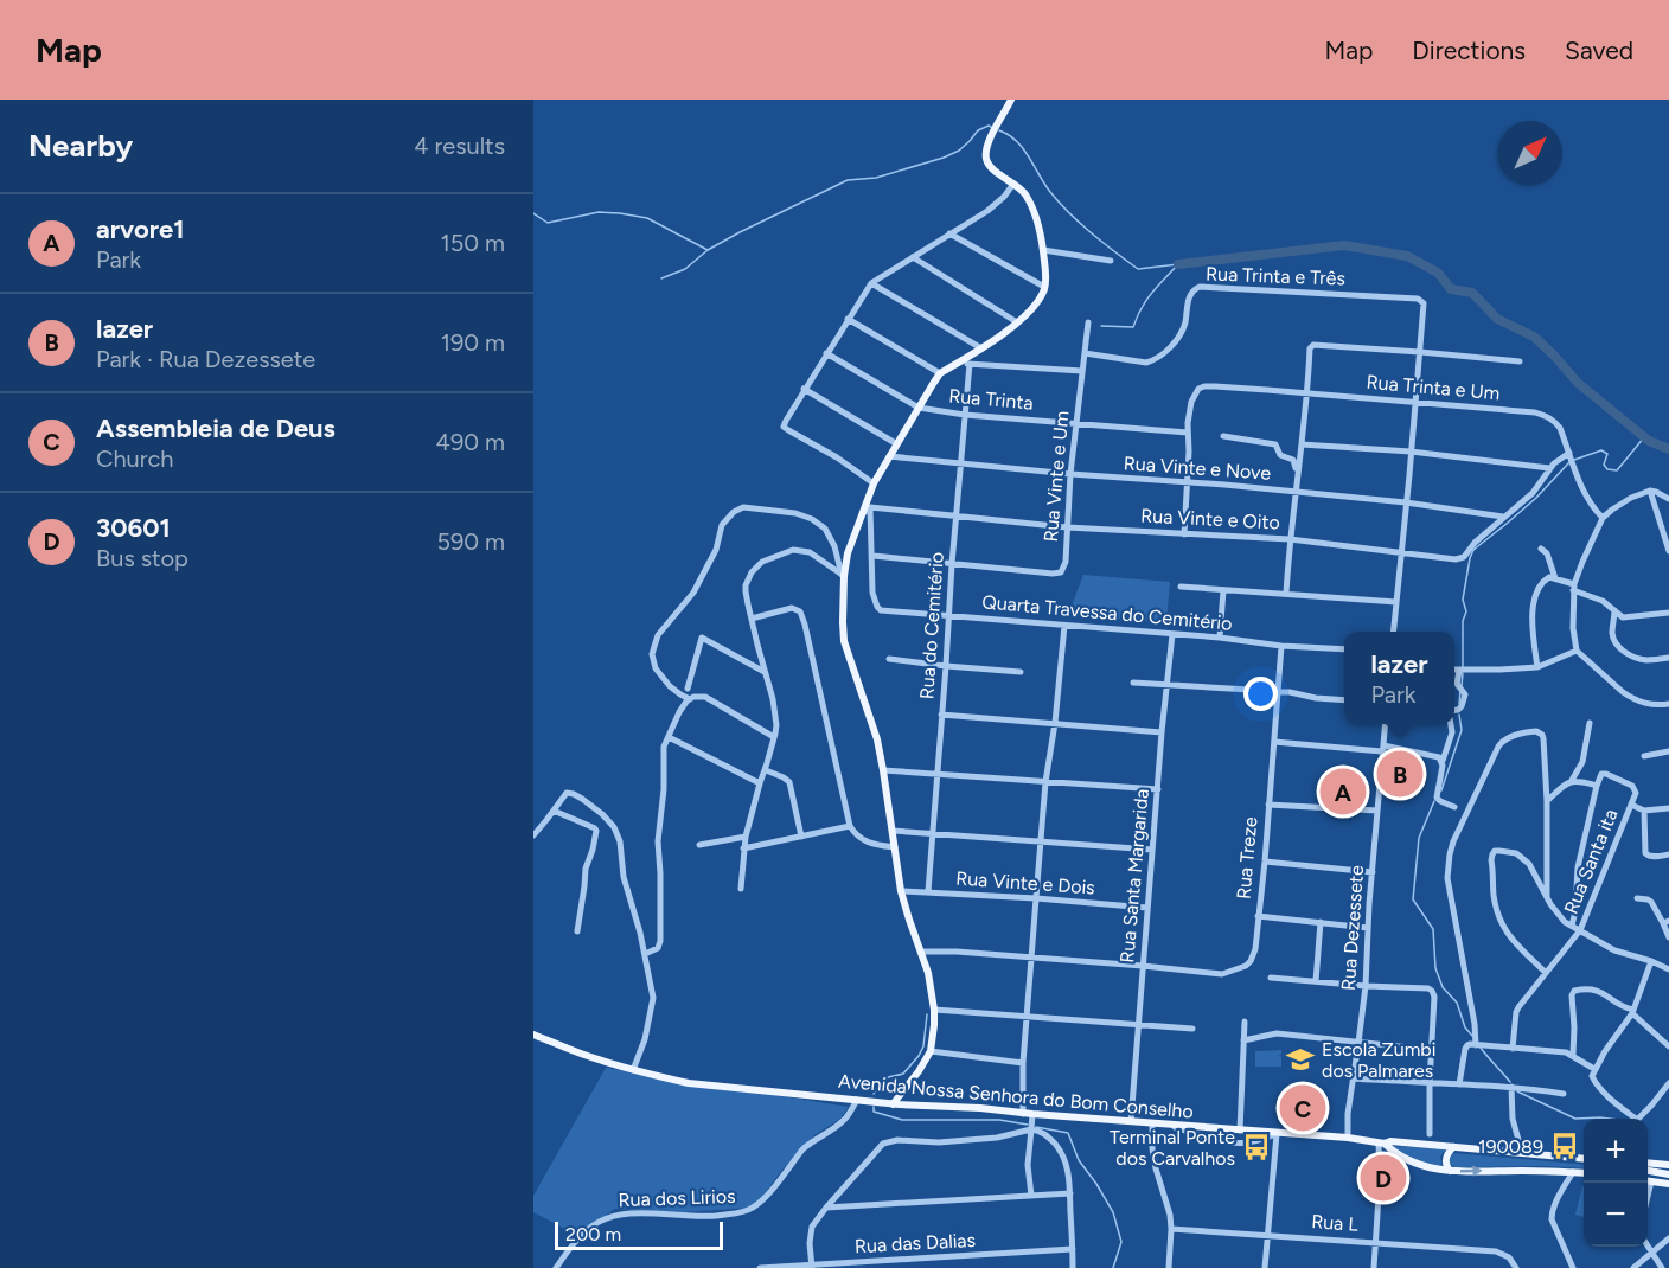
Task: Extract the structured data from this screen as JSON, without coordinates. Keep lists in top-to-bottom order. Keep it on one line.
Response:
{"streets":{"main road":["Avenida Nossa Senhora do Bom Conselho"],"street":["Rua Trinta e Três","Rua Trinta e Um","Rua Trinta","Rua Vinte e Nove","Rua Vinte e Um","Rua Vinte e Oito","Quarta Travessa do Cemitério","Rua do Cemitério","Rua Treze","Rua Santa ita","Rua Santa Margarida","Rua Vinte e Dois","Rua Dezessete","Rua dos Lirios","Rua L","Rua das Dalias"]},"crossings":[["Rua Trinta e Três","Rua Vinte e Um"],["Rua Trinta","Rua Vinte e Um"],["Rua Trinta","Rua do Cemitério"],["Rua Vinte e Nove","Rua Vinte e Um"],["Rua Vinte e Nove","Rua Vinte e Oito"],["Rua Vinte e Nove","Rua do Cemitério"],["Rua Vinte e Um","Rua Vinte e Oito"],["Rua Vinte e Um","Quarta Travessa do Cemitério"],["Rua Vinte e Um","Rua do Cemitério"],["Rua Vinte e Oito","Rua do Cemitério"],["Quarta Travessa do Cemitério","Rua do Cemitério"],["Quarta Travessa do Cemitério","Rua Treze"],["Quarta Travessa do Cemitério","Rua Santa Margarida"],["Rua do Cemitério","Rua Vinte e Dois"],["Rua Treze","Rua Santa Margarida"],["Rua Santa Margarida","Rua Vinte e Dois"],["Rua Santa Margarida","Avenida Nossa Senhora do Bom Conselho"],["Rua Dezessete","Avenida Nossa Senhora do Bom Conselho"],["Avenida Nossa Senhora do Bom Conselho","Rua dos Lirios"]],"places":{"school or university":["Escola Zumbi dos Palmares"],"bus stop":["190089","Terminal Ponte dos Carvalhos"]},"scale_bar":"200 m","north":"top right","page":{"header":"Map","nav":["Map","Directions","Saved"],"heading":["Nearby","4 results"],"list":[{"mark":"A","name":"arvore1","note":"Park","value":"150 m"},{"mark":"B","name":"lazer","note":"Park · Rua Dezessete","value":"190 m"},{"mark":"C","name":"Assembleia de Deus","note":"Church","value":"490 m"},{"mark":"D","name":"30601","note":"Bus stop","value":"590 m"}],"popup":["lazer","Park"],"pins":["B","A","C","D"],"map_buttons":["+","−"],"scale":"200 m"}}
